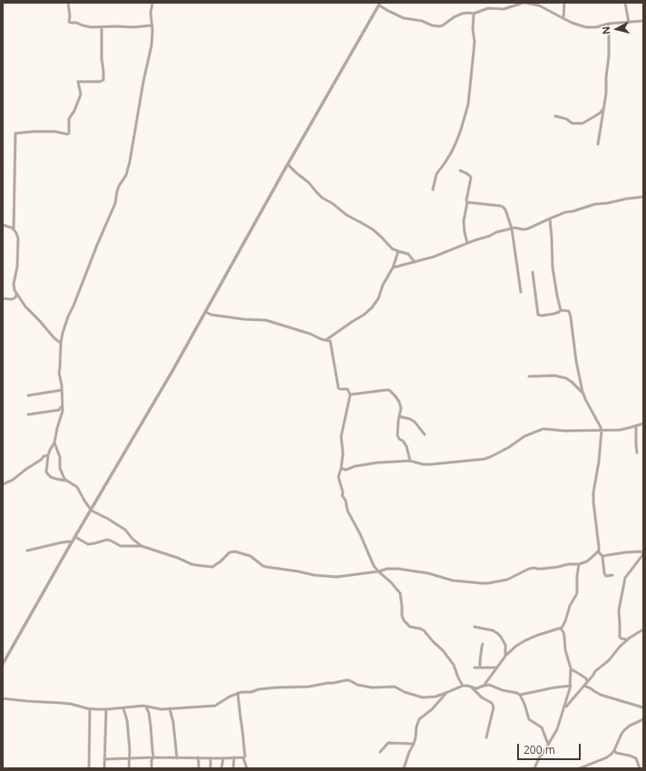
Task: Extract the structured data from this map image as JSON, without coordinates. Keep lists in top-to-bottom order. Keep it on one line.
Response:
{"scale_bar":"200 m","north":"left"}
